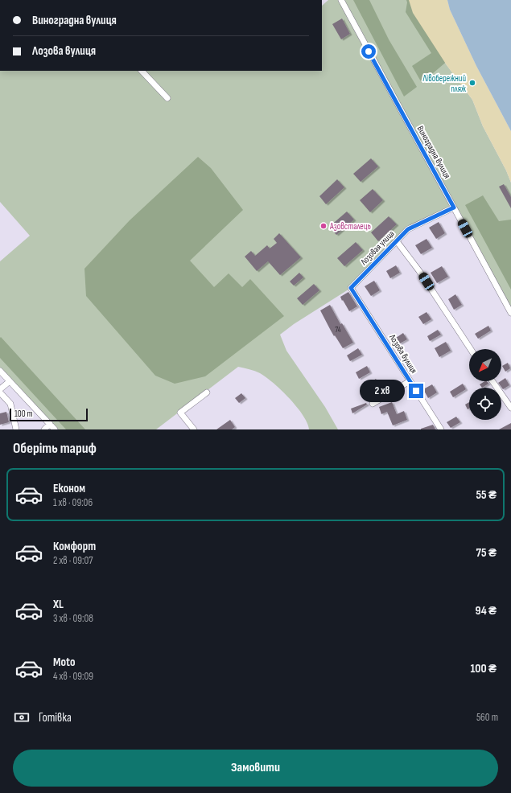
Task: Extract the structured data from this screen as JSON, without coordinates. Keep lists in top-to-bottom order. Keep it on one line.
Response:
{"streets":{"street":["Виноградна вулиця","Лозовая улица","Лозова вулиця"]},"crossings":[["Виноградна вулиця","Лозовая улица"],["Лозовая улица","Лозова вулиця"]],"places":["Лівобережний пляж","Азовсталець"],"house_numbers":["74"],"scale_bar":"100 m","north":"bottom left","page":{"banner":["Виноградна вулиця","Лозова вулиця"],"bubble":"2 хв","scale":"100 m","heading":"Оберіть тариф","list":[{"name":"Економ","note":"1 хв · 09:06","value":"55 ₴"},{"name":"Комфорт","note":"2 хв · 09:07","value":"75 ₴"},{"name":"XL","note":"3 хв · 09:08","value":"94 ₴"},{"name":"Moto","note":"4 хв · 09:09","value":"100 ₴"}],"pay":["Готівка","560 m"],"buttons":"Замовити"}}
